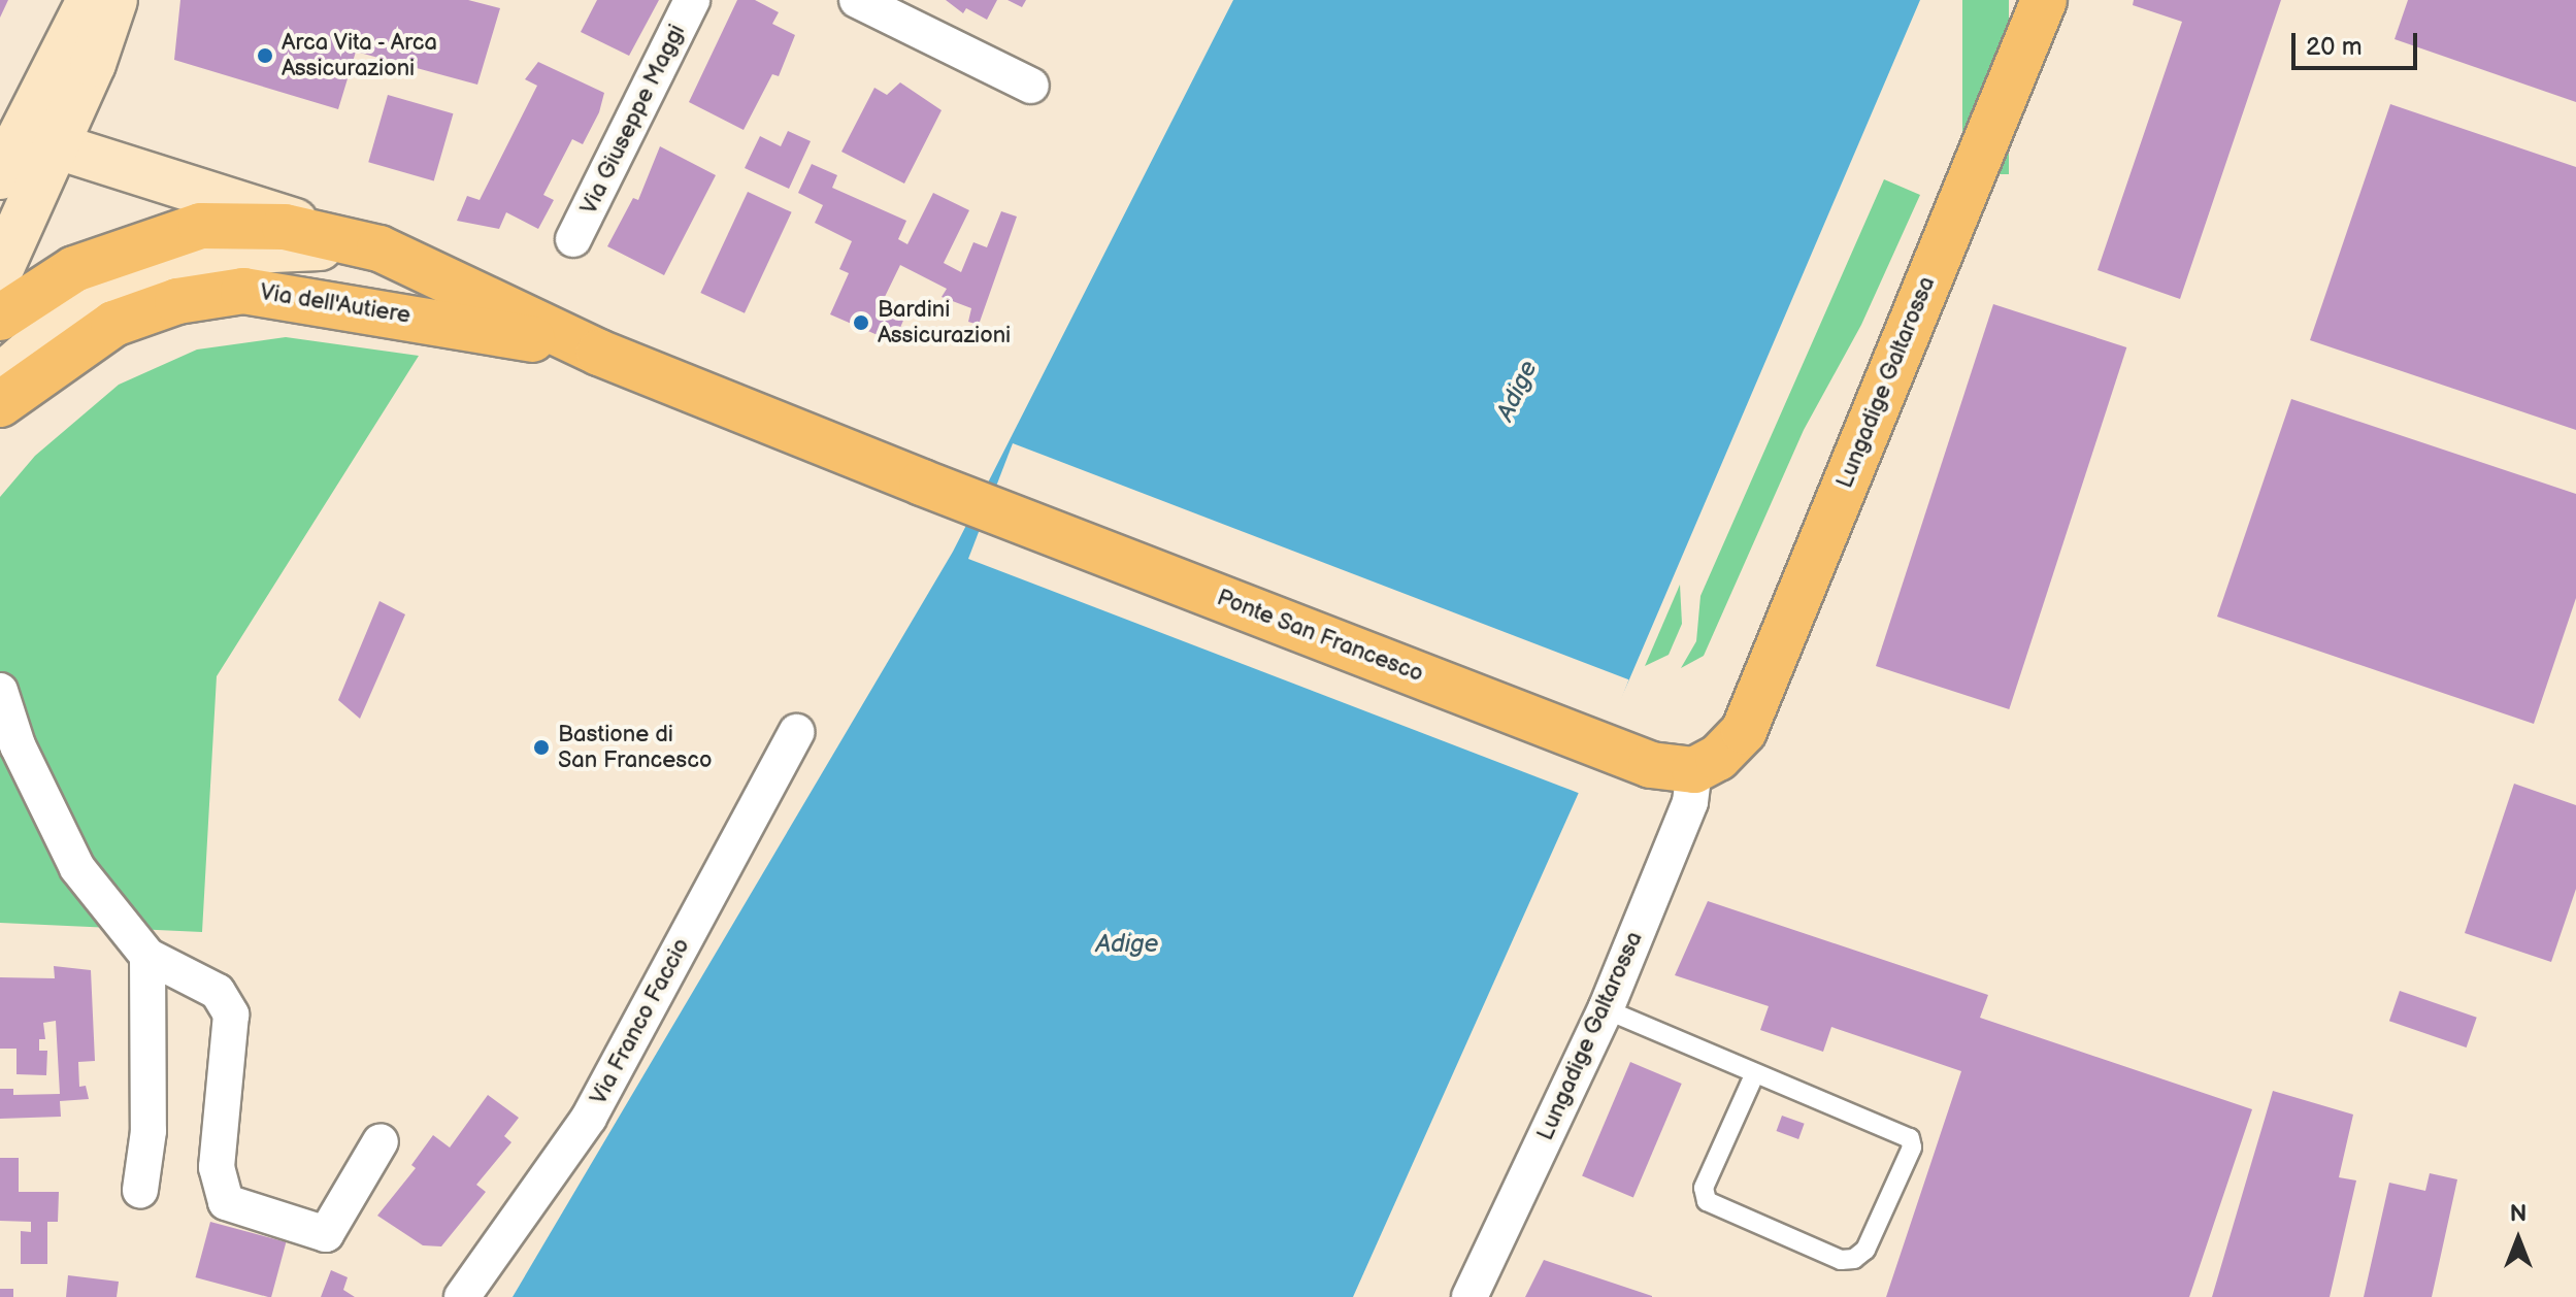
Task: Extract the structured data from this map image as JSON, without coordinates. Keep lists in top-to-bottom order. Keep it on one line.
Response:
{"streets":{"main road":["Via dell'Autiere","Lungadige Galtarossa","Ponte San Francesco"],"street":["Via Giuseppe Maggi","Via Franco Faccio"]},"crossings":[["Via dell'Autiere","Ponte San Francesco"],["Lungadige Galtarossa","Ponte San Francesco"]],"water":["Adige"],"places":["Arca Vita - Arca Assicurazioni","Bardini Assicurazioni","Bastione di San Francesco"],"scale_bar":"20 m","north":"top"}
